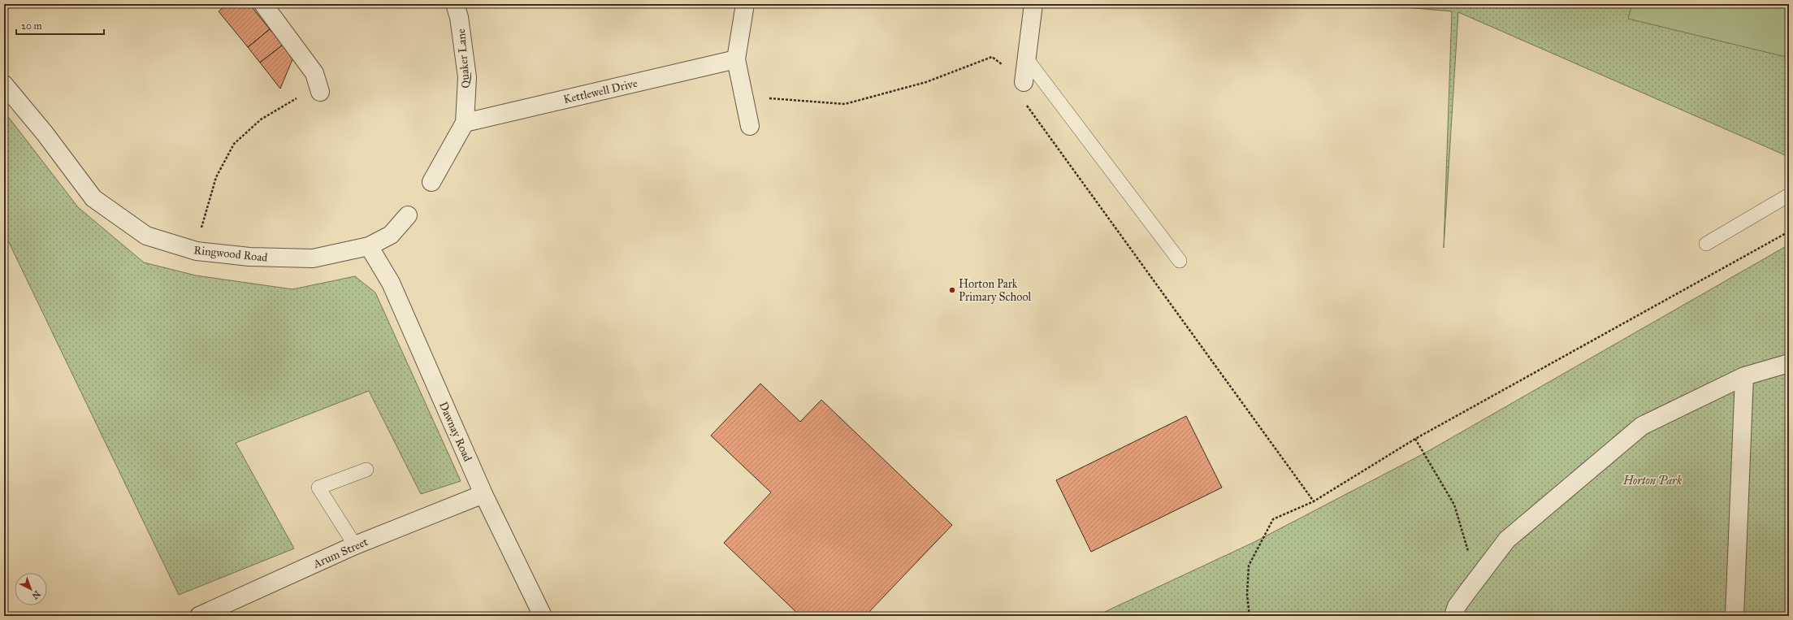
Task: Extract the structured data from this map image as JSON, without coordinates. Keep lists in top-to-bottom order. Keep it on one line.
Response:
{"streets":{"street":["Quaker Lane","Kettlewell Drive","Ringwood Road","Dawnay Road","Arum Street"]},"crossings":[["Quaker Lane","Kettlewell Drive"],["Ringwood Road","Dawnay Road"],["Dawnay Road","Arum Street"]],"parks":["Horton Park"],"places":["Horton Park Primary School"],"scale_bar":"20 m","north":"bottom right"}
